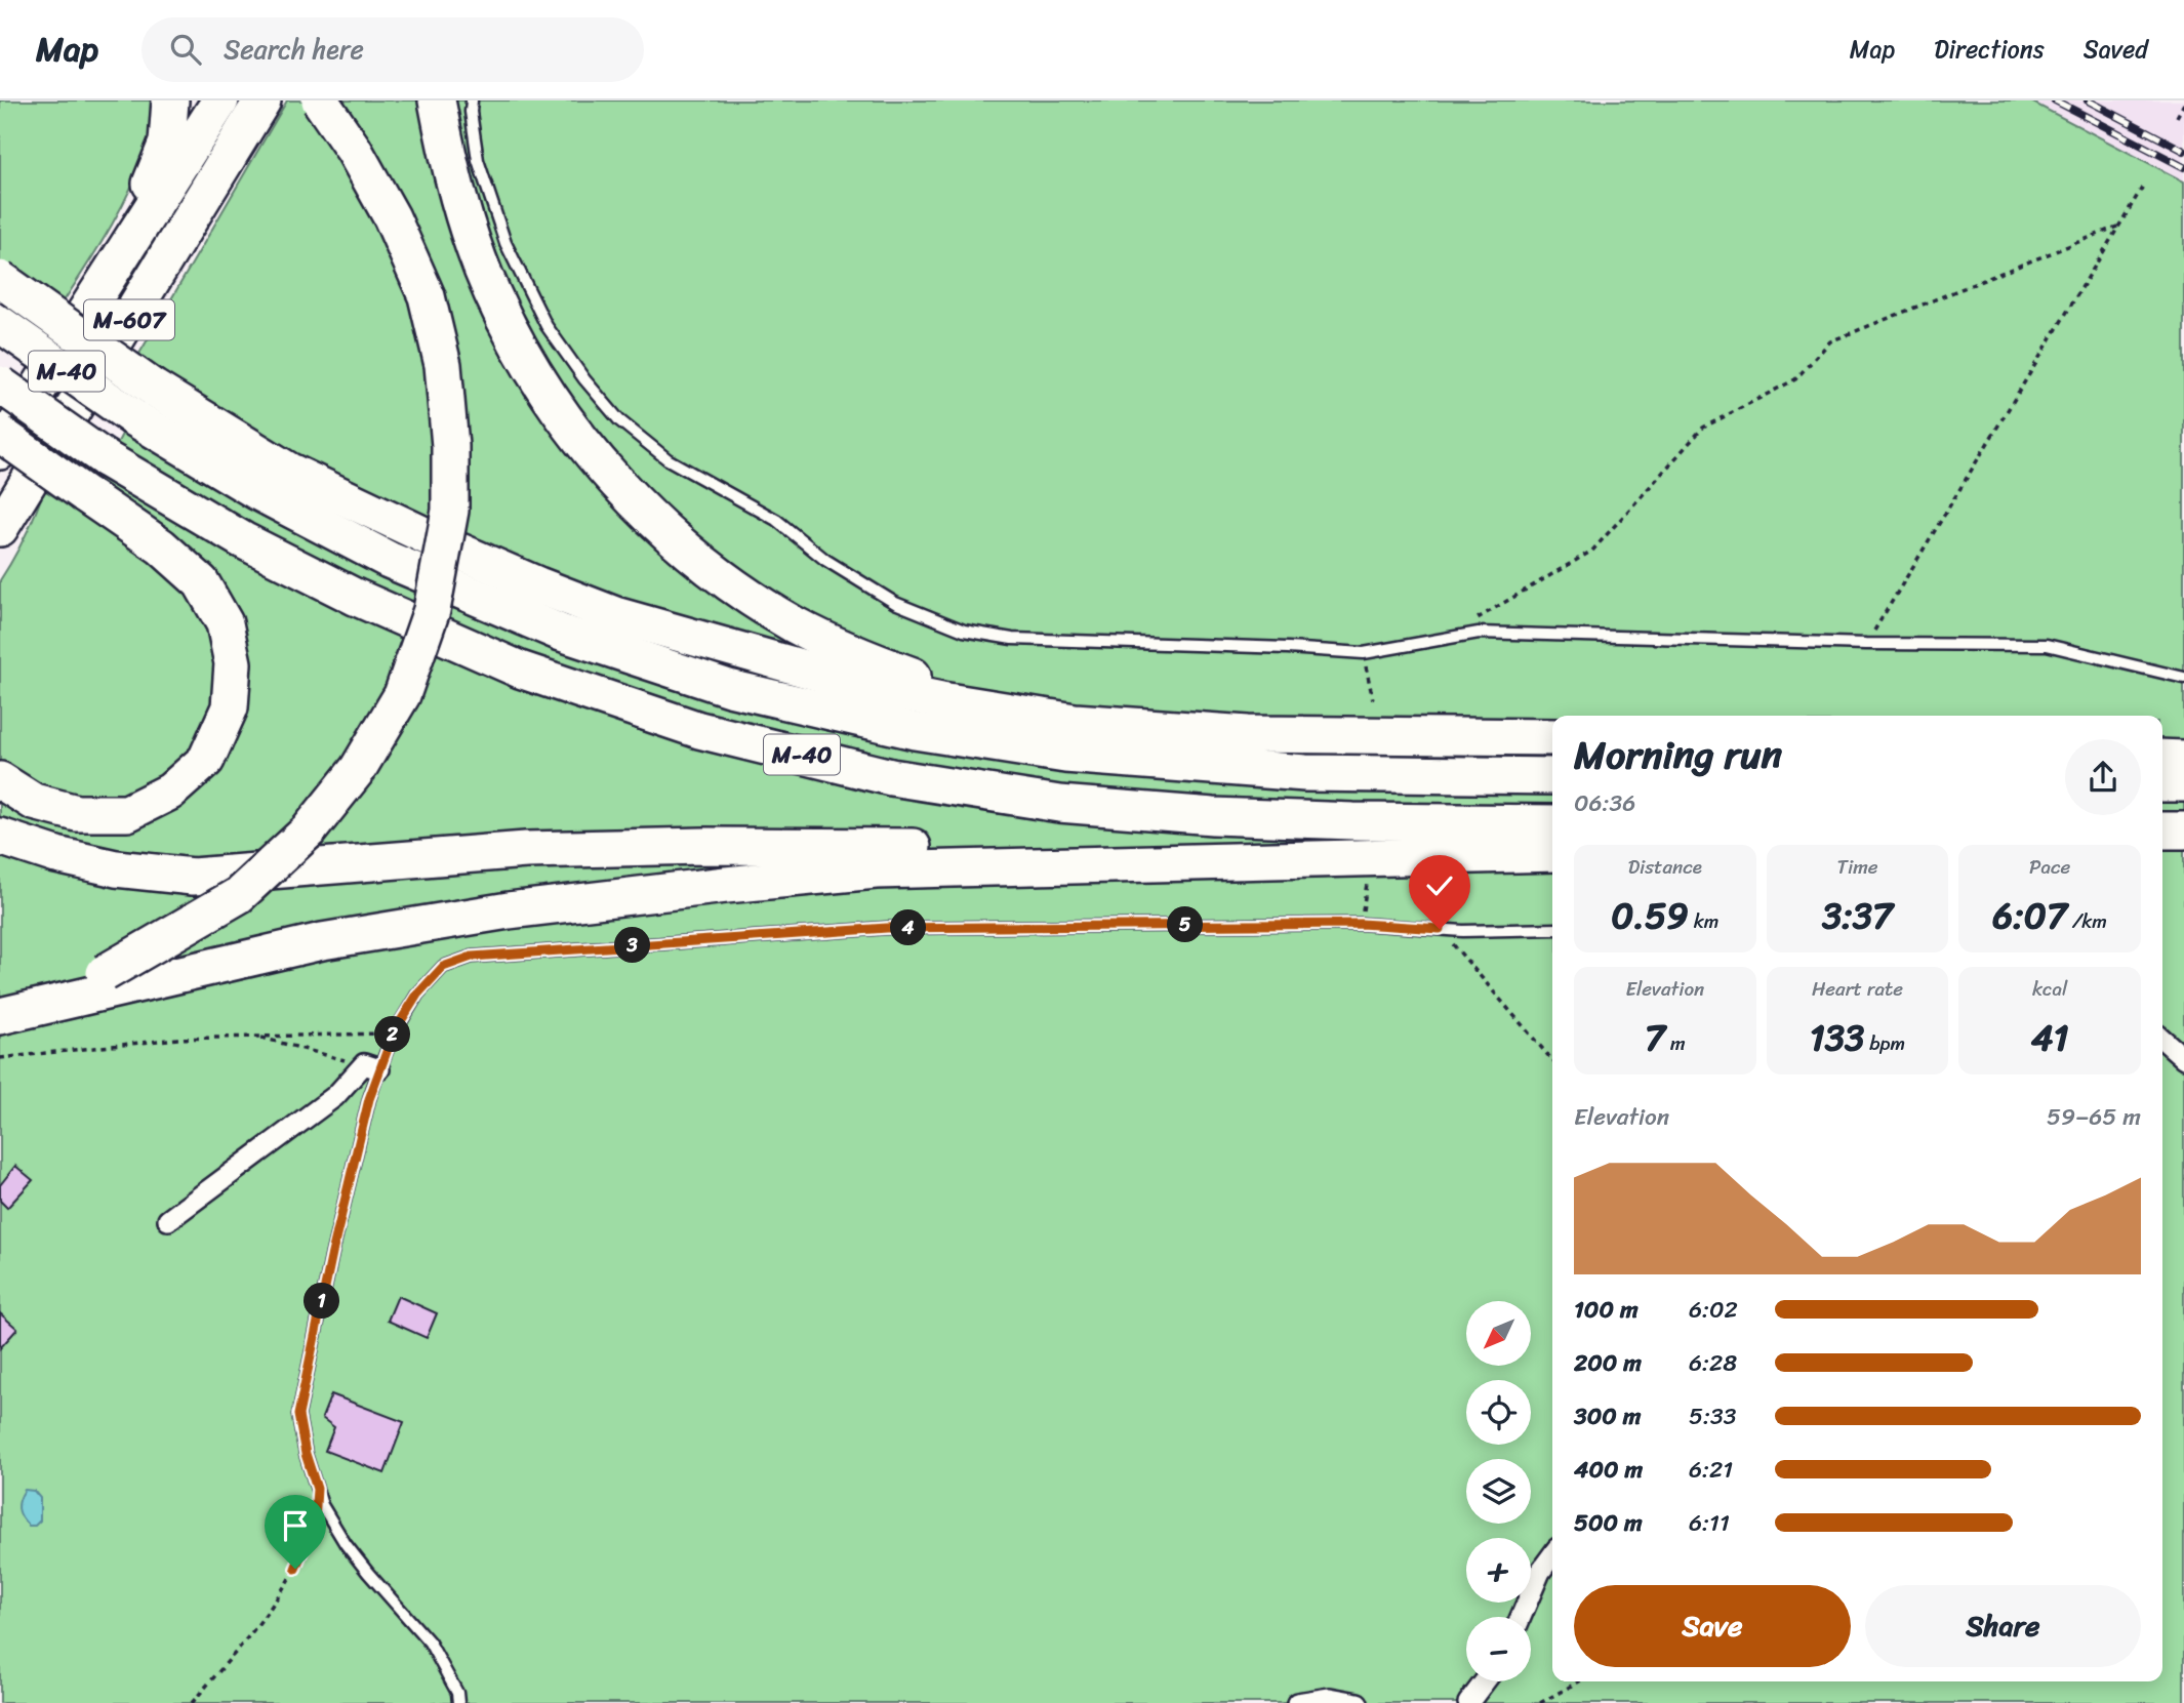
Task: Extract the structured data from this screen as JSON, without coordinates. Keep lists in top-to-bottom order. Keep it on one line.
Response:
{"streets":{"highway":["M-607","M-40"]},"north":"bottom left","page":{"header":"Map","search":"Search here","nav":["Map","Directions","Saved"],"heading":["Morning run","06:36"],"stats":[["Distance","0.59 km"],["Time","3:37"],["Pace","6:07 /km"],["Elevation","7 m"],["Heart rate","133 bpm"],["kcal","41"]],"pins":["5","4","3","2","1"],"chart":["Elevation","59–65 m"],"list":[{"name":"100 m","note":"6:02"},{"name":"200 m","note":"6:28"},{"name":"300 m","note":"5:33"},{"name":"400 m","note":"6:21"},{"name":"500 m","note":"6:11"}],"map_buttons":["+","−"],"buttons":["Save","Share"]}}
